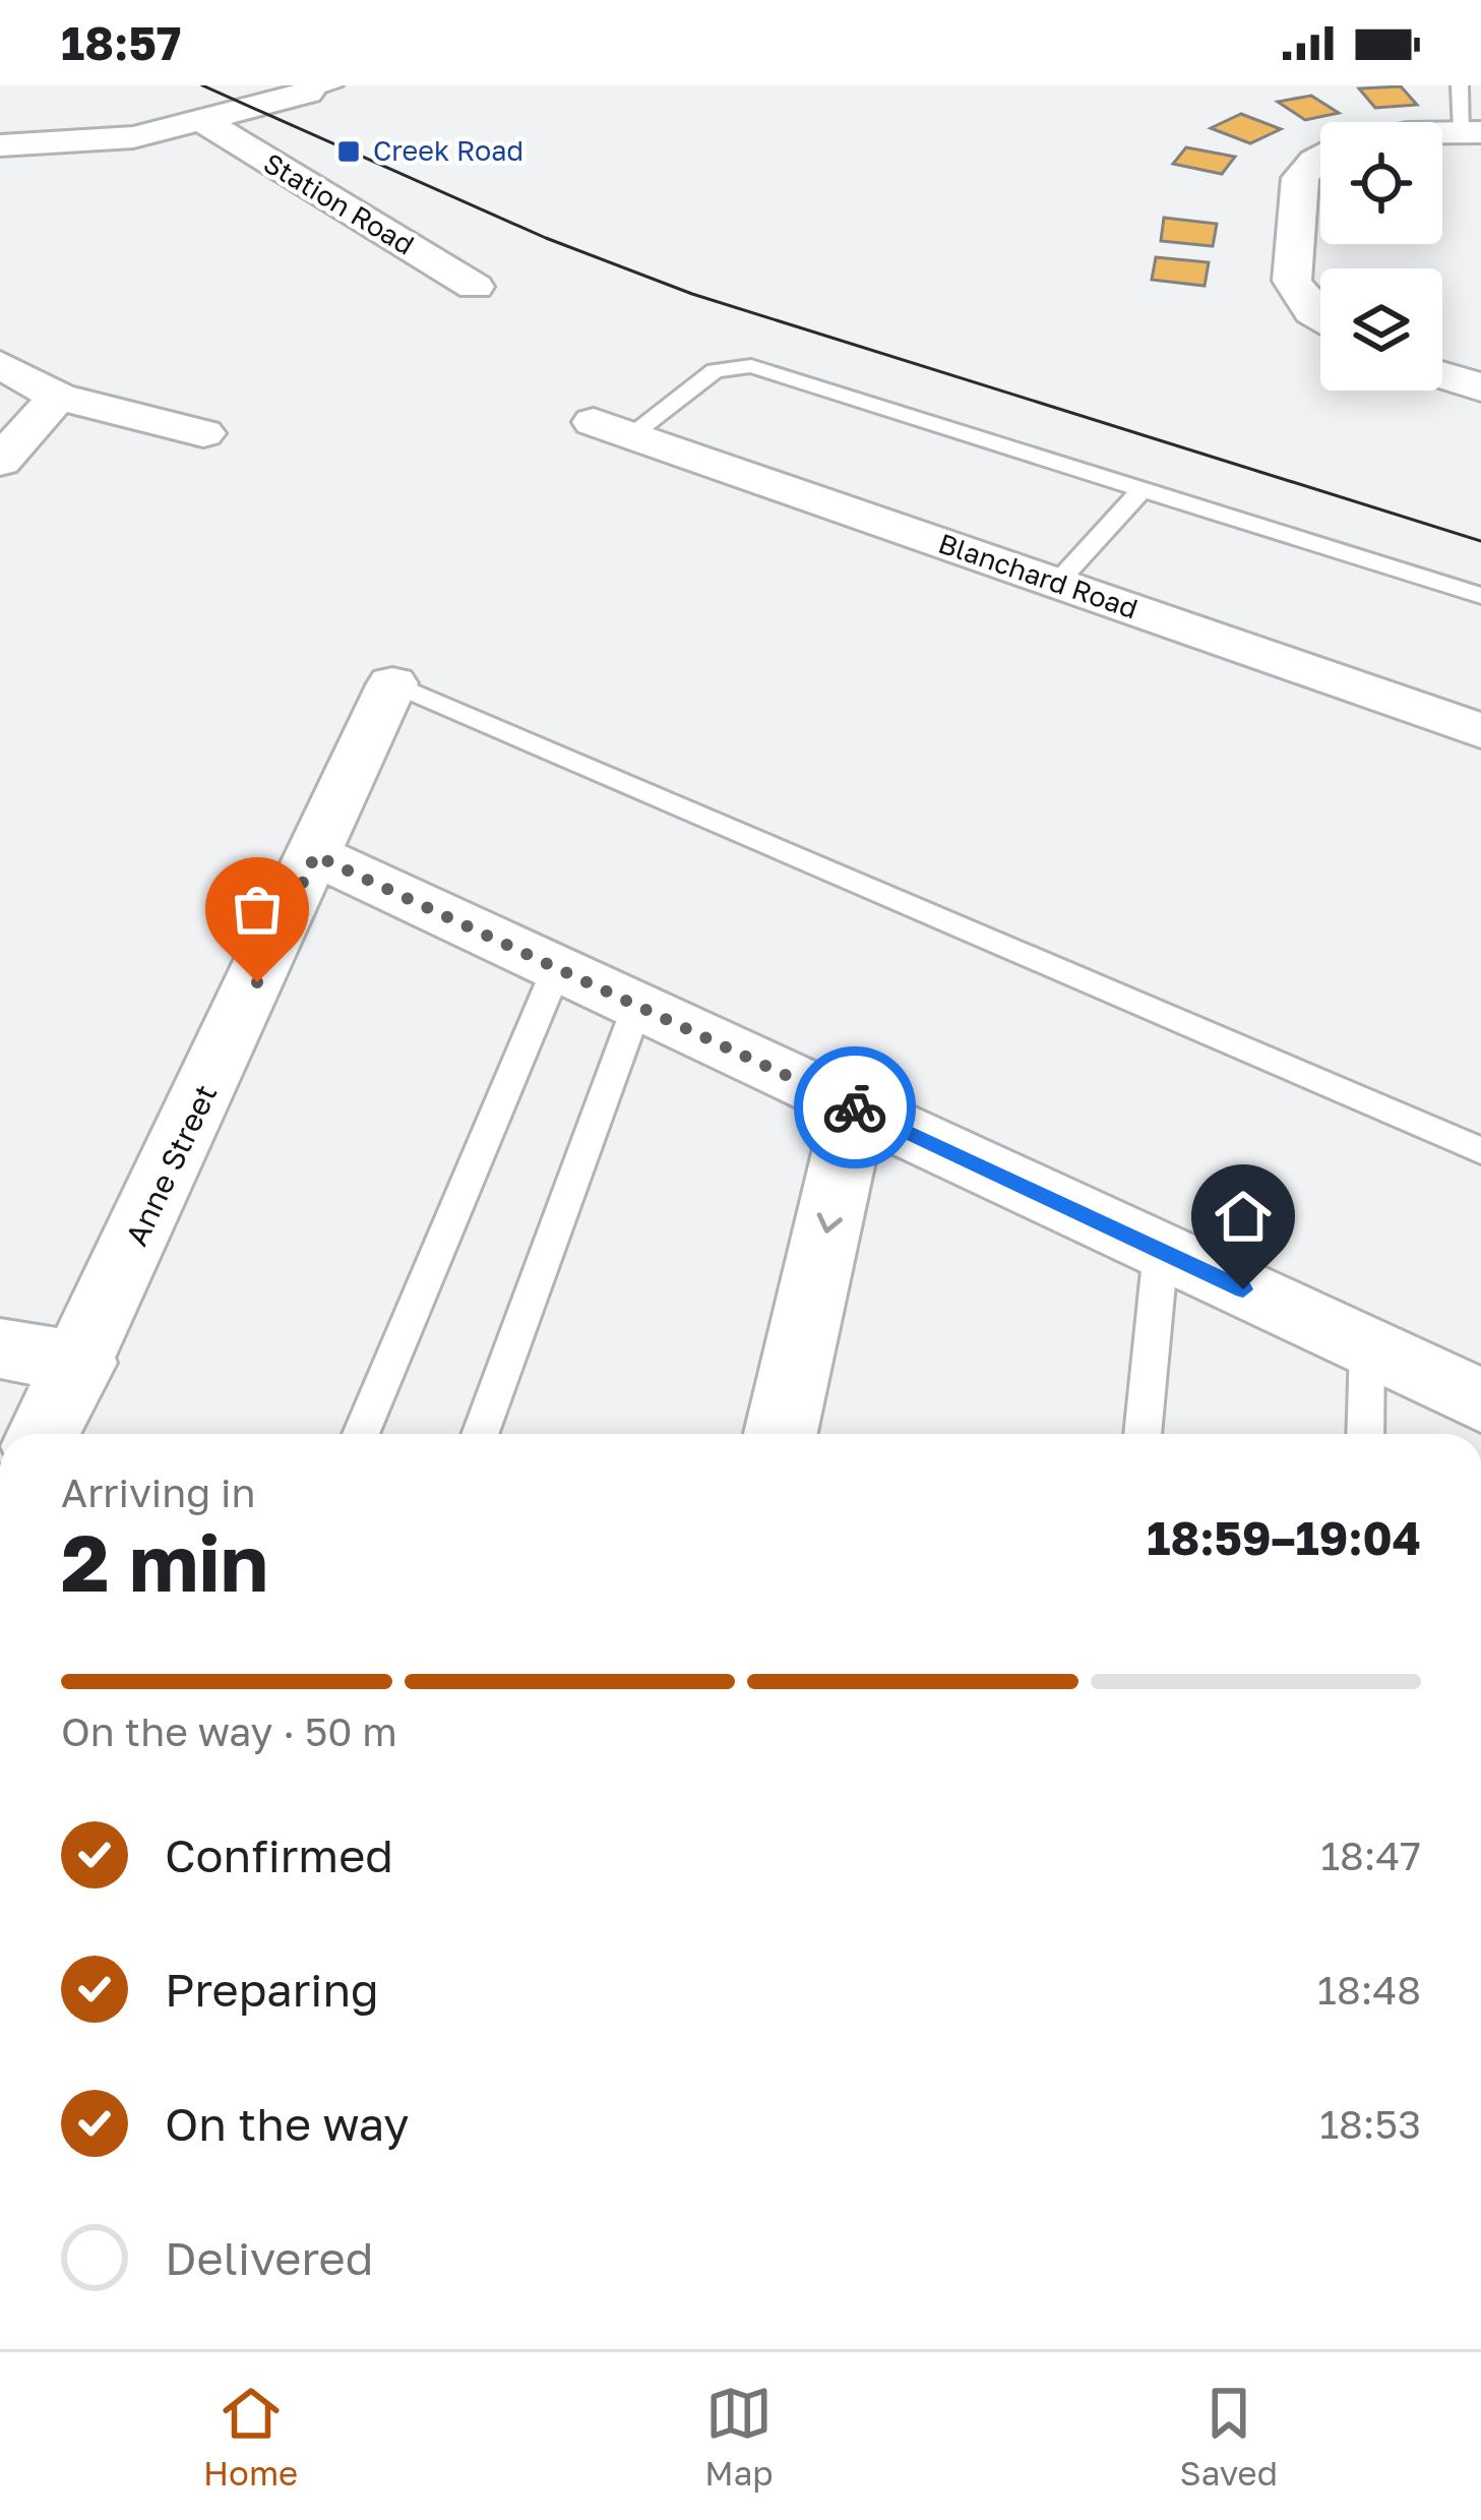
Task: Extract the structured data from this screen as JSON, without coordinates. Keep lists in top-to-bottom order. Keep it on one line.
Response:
{"streets":{"street":["Station Road","Blanchard Road","Anne Street"]},"places":{"transit":["Creek Road"]},"page":{"status":"18:57","heading":["2 min","Arriving in","18:59–19:04"],"bar":"On the way · 50 m","list":[["Confirmed","18:47"],["Preparing","18:48"],["On the way","18:53"],"Delivered"],"tabs":["Home","Map","Saved"]}}
